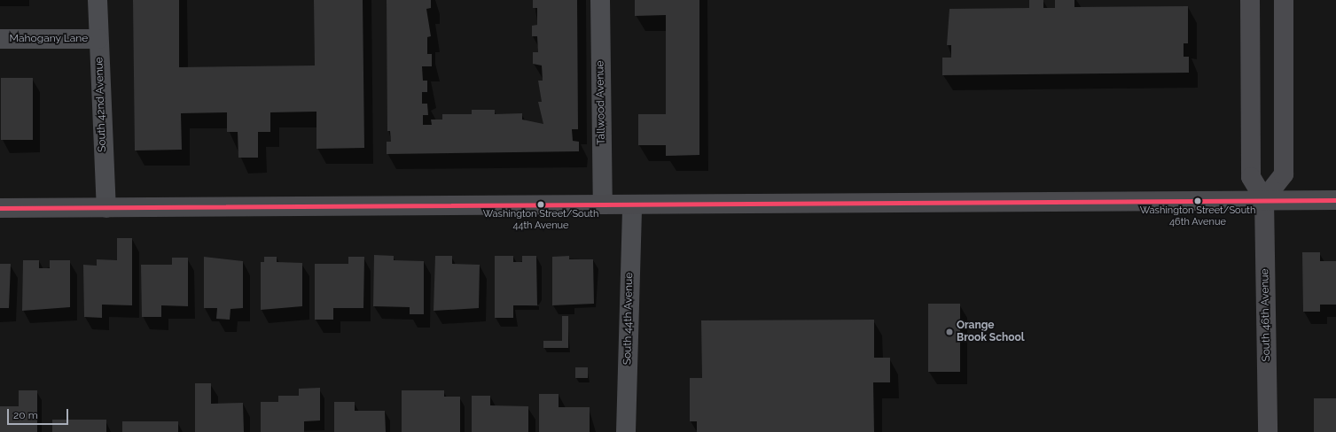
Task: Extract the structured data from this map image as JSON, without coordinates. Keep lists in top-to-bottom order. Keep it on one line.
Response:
{"streets":{"street":["Mahogany Lane","Tallwood Avenue","South 42nd Avenue","South 46th Avenue","South 44th Avenue"]},"crossings":[["Mahogany Lane","South 42nd Avenue"]],"places":["Washington Street/South 46th Avenue","Washington Street/South 44th Avenue","Orange Brook School"],"scale_bar":"20 m"}
